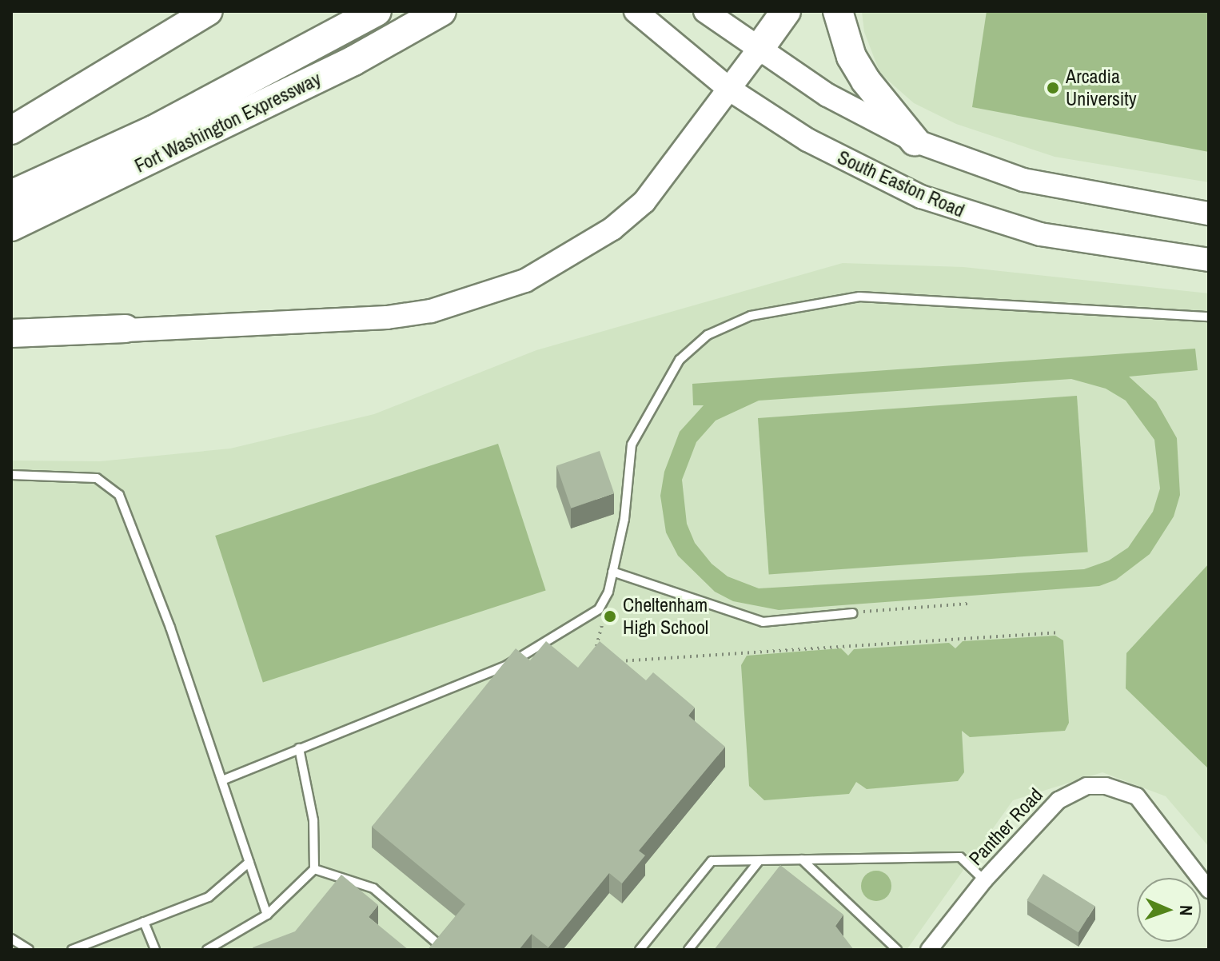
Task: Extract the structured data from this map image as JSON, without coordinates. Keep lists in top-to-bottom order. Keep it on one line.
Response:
{"streets":{"highway":["Fort Washington Expressway"],"main road":["South Easton Road"],"street":["Panther Road"]},"places":["Arcadia University","Cheltenham High School"],"north":"right"}
